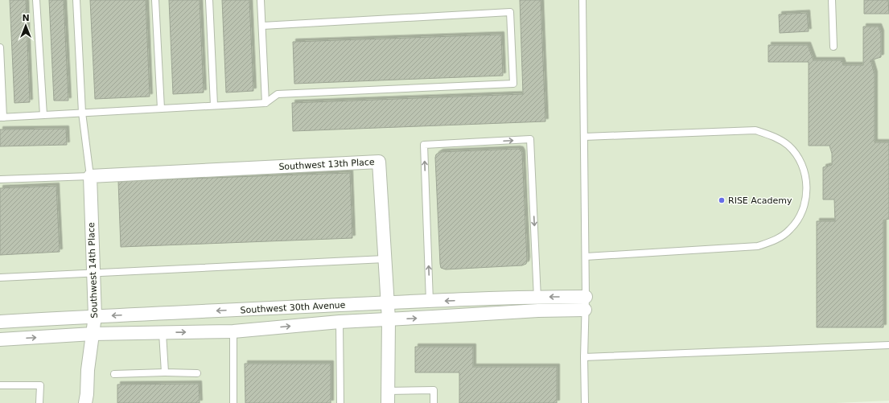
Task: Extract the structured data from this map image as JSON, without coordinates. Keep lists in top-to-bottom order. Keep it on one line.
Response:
{"streets":{"street":["Southwest 13th Place","Southwest 14th Place","Southwest 30th Avenue"]},"crossings":[["Southwest 13th Place","Southwest 14th Place"],["Southwest 13th Place","Southwest 30th Avenue"],["Southwest 14th Place","Southwest 30th Avenue"]],"places":["RISE Academy"],"north":"top"}
